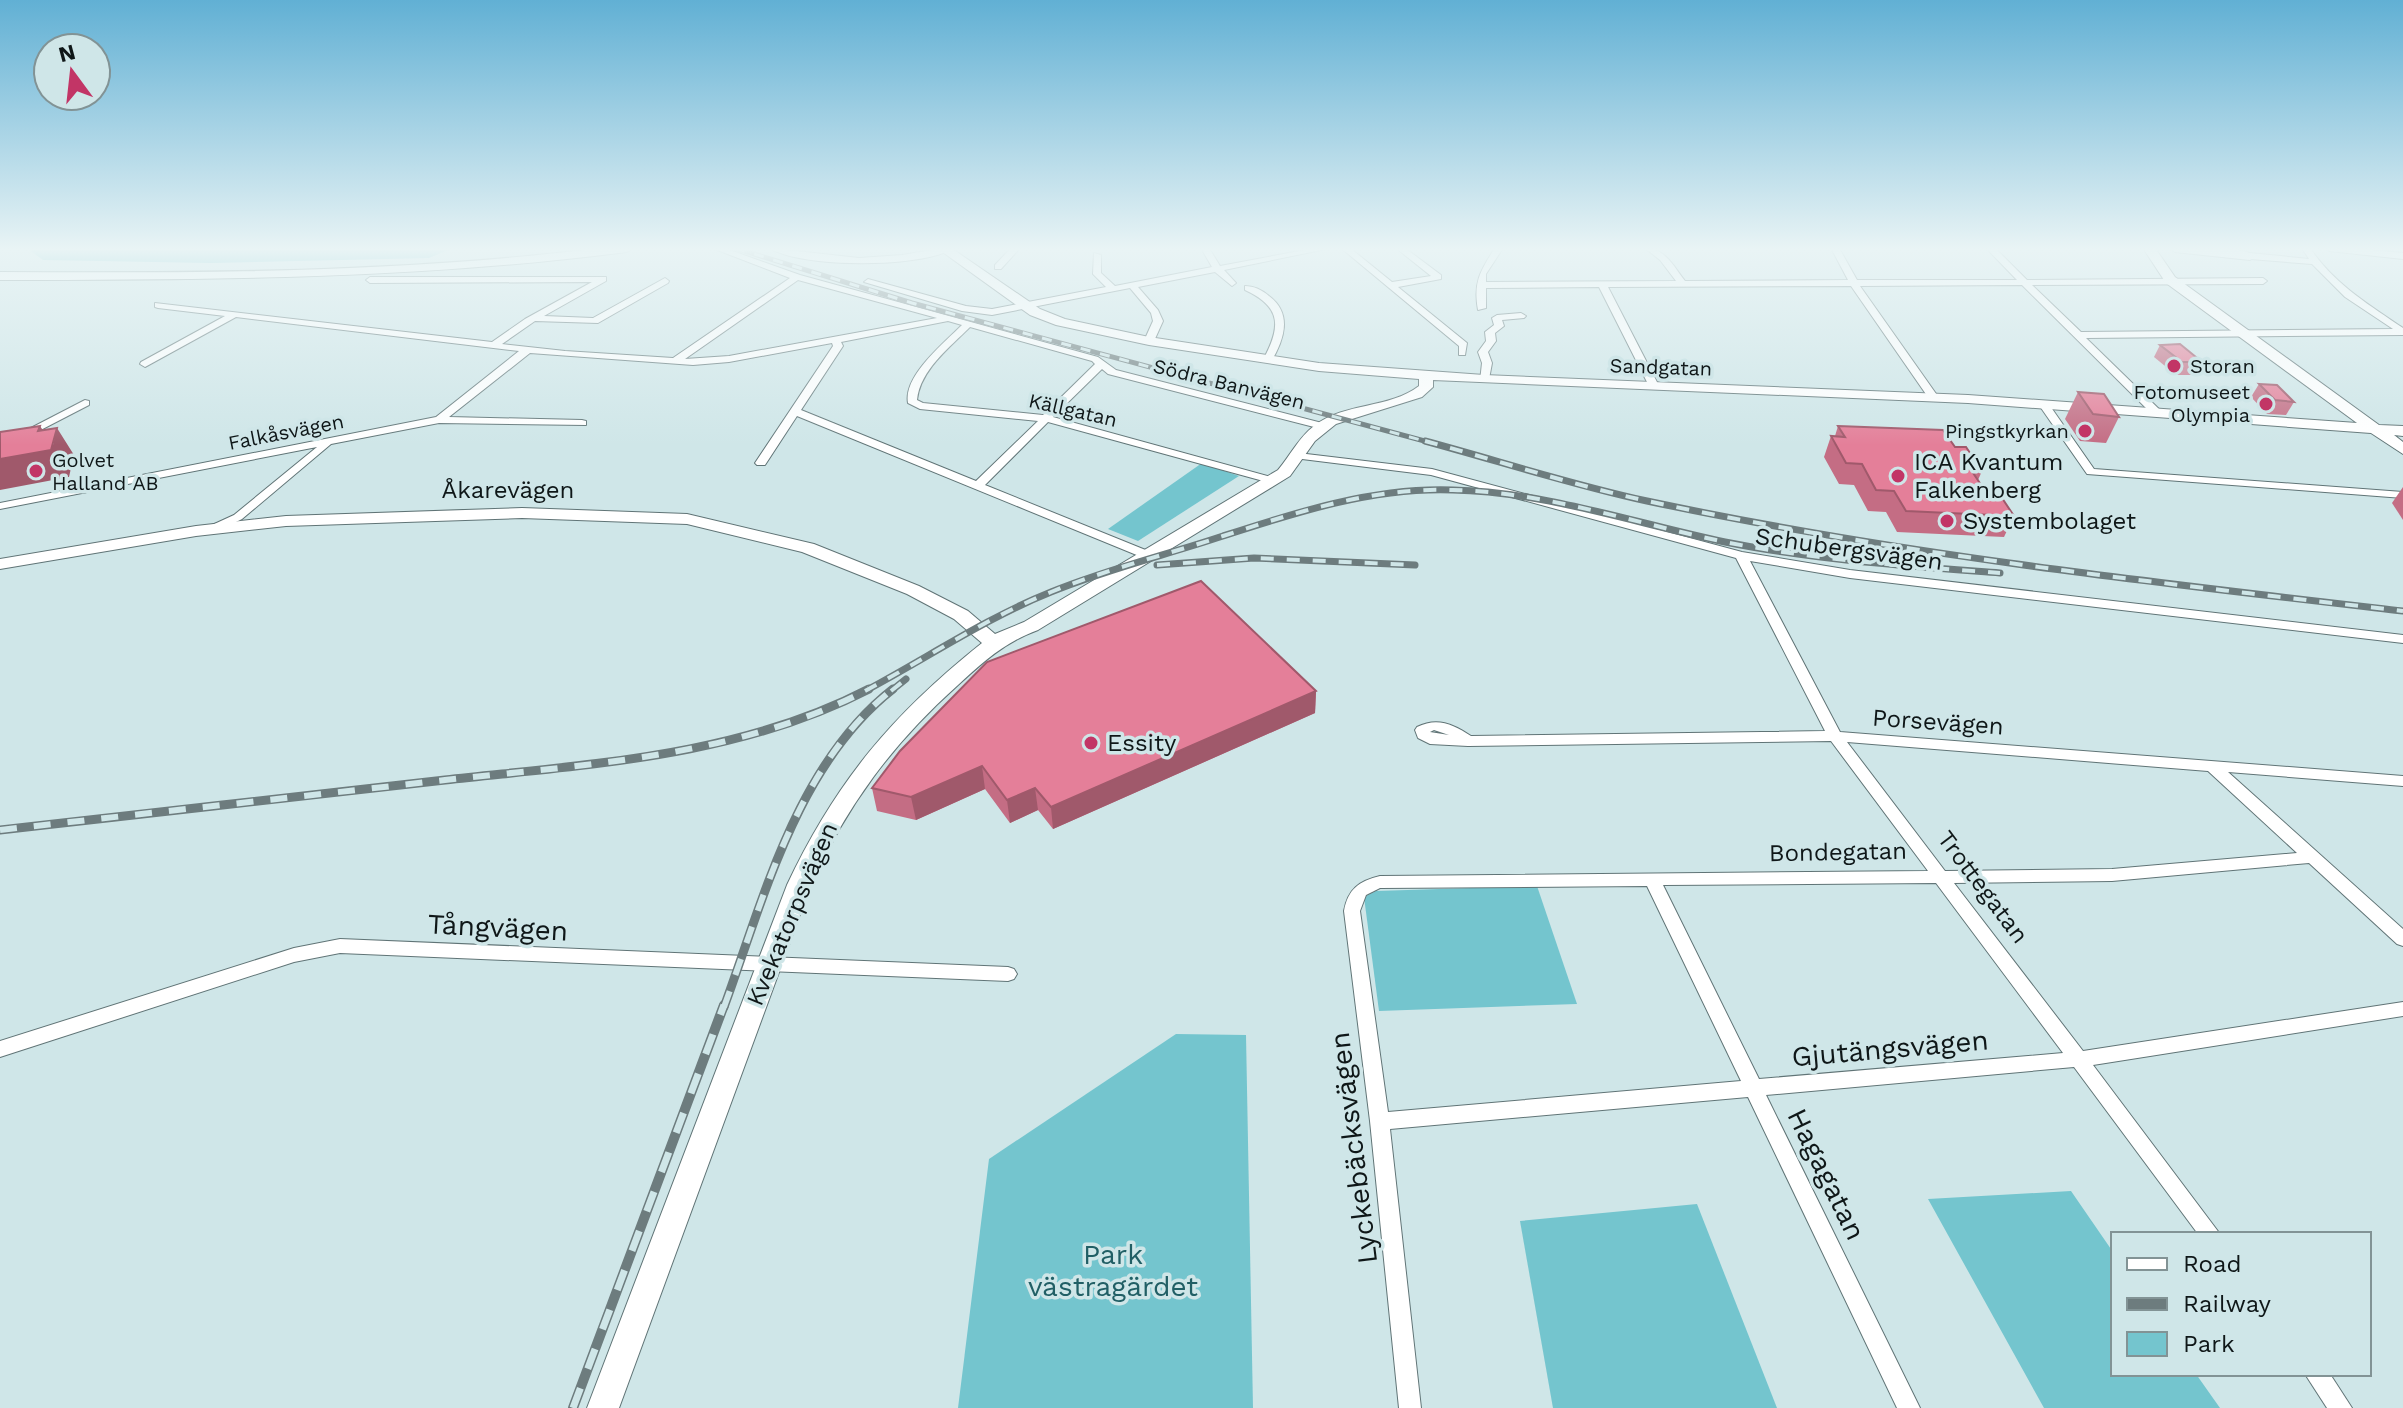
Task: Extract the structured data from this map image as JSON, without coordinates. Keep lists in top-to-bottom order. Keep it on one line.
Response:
{"streets":{"main road":["Sandgatan","Åkarevägen","Kvekatorpsvägen"],"street":["Södra Banvägen","Källgatan","Falkåsvägen","Schubergsvägen","Porsevägen","Bondegatan","Trottegatan","Tångvägen","Gjutängsvägen","Lyckebäcksvägen","Hagagatan"]},"crossings":[["Sandgatan","Kvekatorpsvägen"],["Södra Banvägen","Källgatan"],["Södra Banvägen","Kvekatorpsvägen"],["Källgatan","Kvekatorpsvägen"],["Åkarevägen","Kvekatorpsvägen"],["Schubergsvägen","Trottegatan"],["Schubergsvägen","Kvekatorpsvägen"],["Porsevägen","Trottegatan"],["Bondegatan","Trottegatan"],["Bondegatan","Lyckebäcksvägen"],["Bondegatan","Hagagatan"],["Trottegatan","Gjutängsvägen"],["Kvekatorpsvägen","Tångvägen"],["Gjutängsvägen","Lyckebäcksvägen"],["Gjutängsvägen","Hagagatan"]],"parks":["Park västragärdet"],"places":["Storan","Fotomuseet Olympia","Pingstkyrkan","Golvet Halland AB","ICA Kvantum Falkenberg","Systembolaget","Essity"],"legend":["Road","Railway","Park"],"north":"top"}
